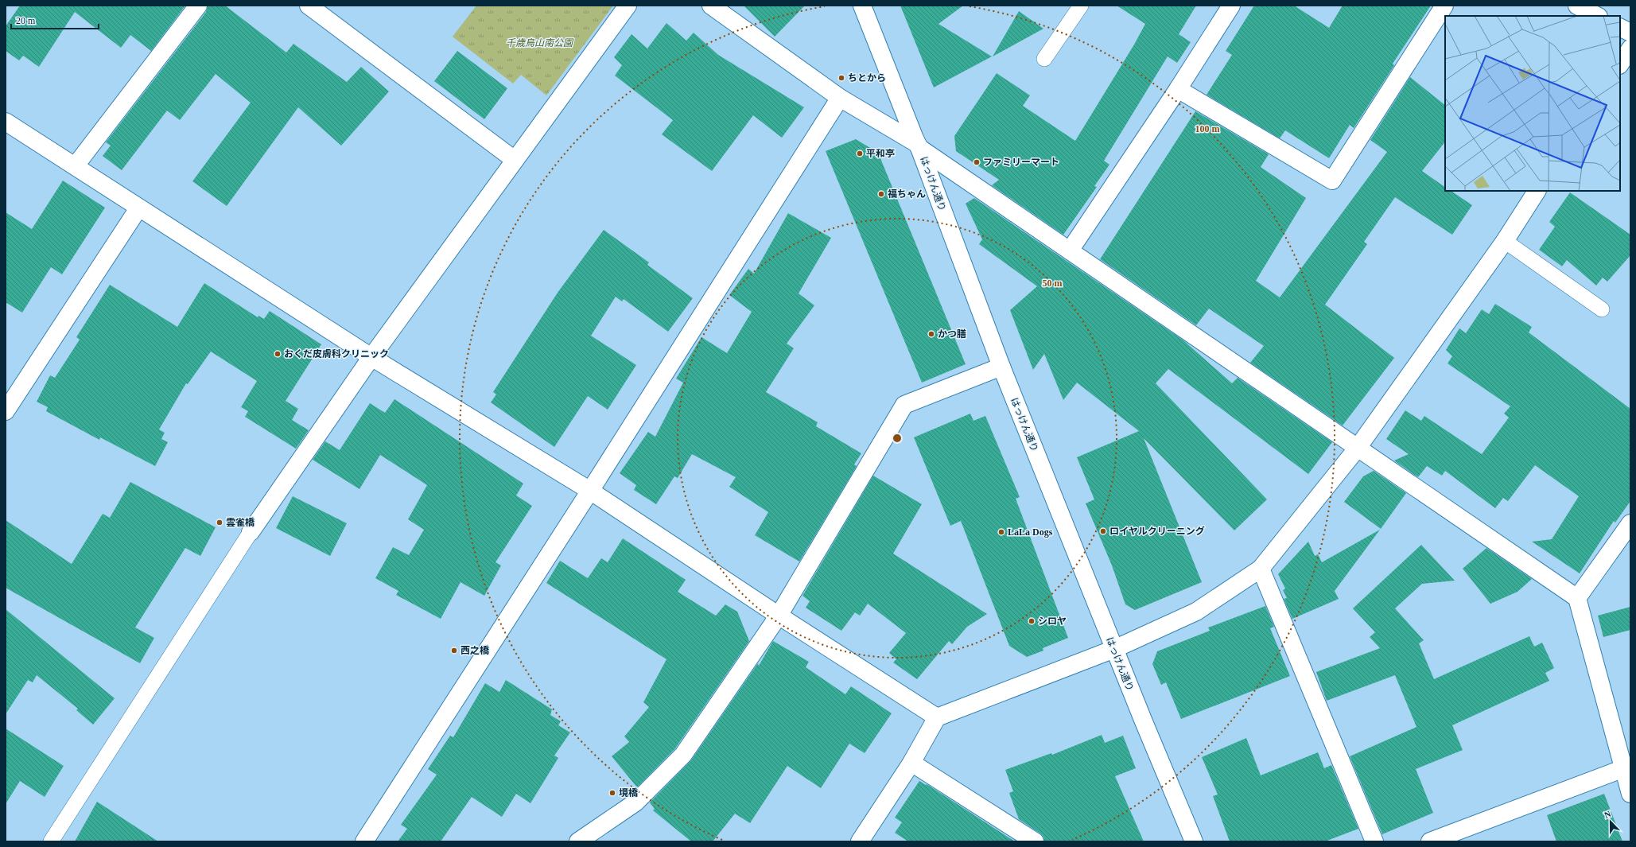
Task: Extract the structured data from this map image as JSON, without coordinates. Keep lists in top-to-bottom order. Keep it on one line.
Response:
{"streets":{"street":["はっけん通り"]},"parks":["千歳烏山南公園"],"places":["ちとから","平和亭","ファミリーマート","福ちゃん","かつ膳","おくだ皮膚科クリニック","雲雀橋","ロイヤルクリーニング","LaLa Dogs","シロヤ","西之橋","境橋"],"scale_bar":"20 m","north":"top","rings":["100 m","50 m"]}
